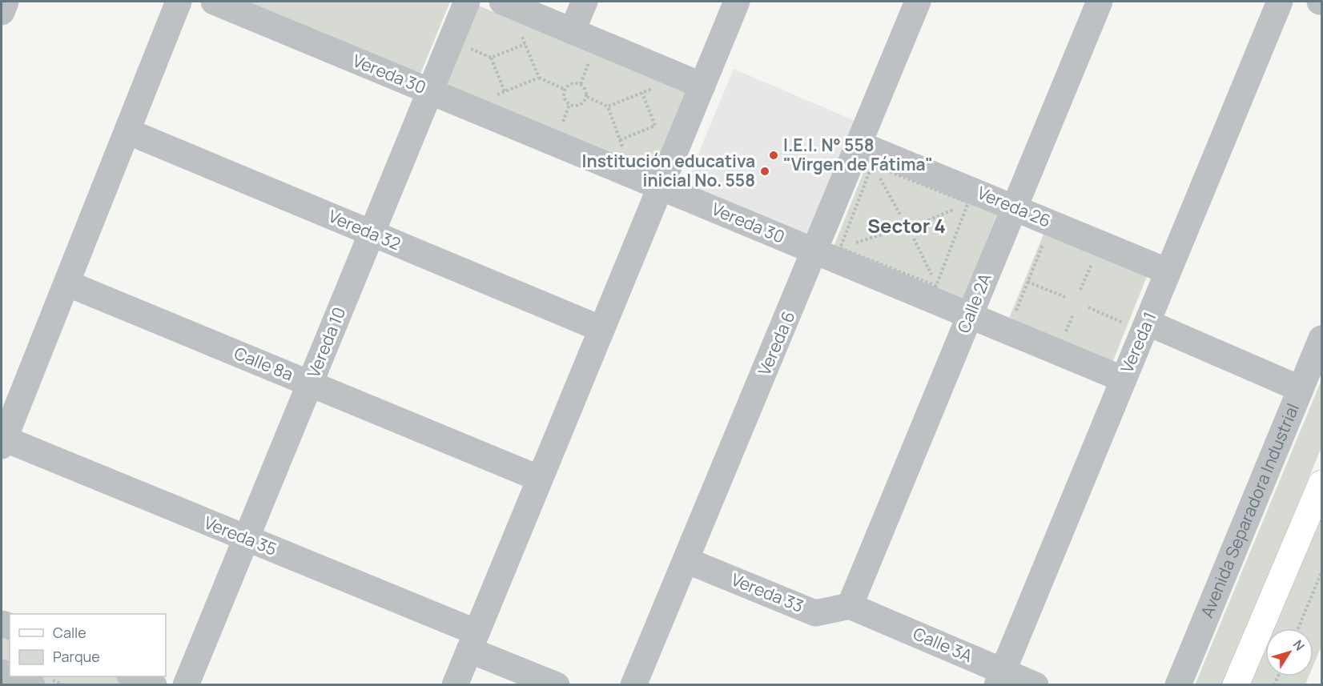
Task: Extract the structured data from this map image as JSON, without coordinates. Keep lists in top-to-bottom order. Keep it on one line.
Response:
{"streets":{"street":["Vereda 30","Vereda 26","Vereda 32","Calle 2A","Vereda 10","Vereda 1","Vereda 6","Calle 8a","Avenida Separadora Industrial","Vereda 35","Vereda 33","Calle 3A"]},"crossings":[["Vereda 30","Calle 2A"],["Vereda 30","Vereda 10"],["Vereda 30","Vereda 1"],["Vereda 30","Vereda 6"],["Vereda 26","Calle 2A"],["Vereda 26","Vereda 1"],["Vereda 26","Vereda 6"],["Vereda 32","Vereda 10"],["Calle 2A","Vereda 33"],["Calle 2A","Calle 3A"],["Vereda 10","Calle 8a"],["Vereda 10","Vereda 35"],["Vereda 1","Calle 3A"],["Vereda 6","Vereda 33"],["Vereda 33","Calle 3A"]],"districts":["Sector 4"],"places":["I.E.I. N° 558 \"Virgen de Fátima\"","Institución educativa inicial No. 558"],"legend":["Calle","Parque"],"north":"top right"}
